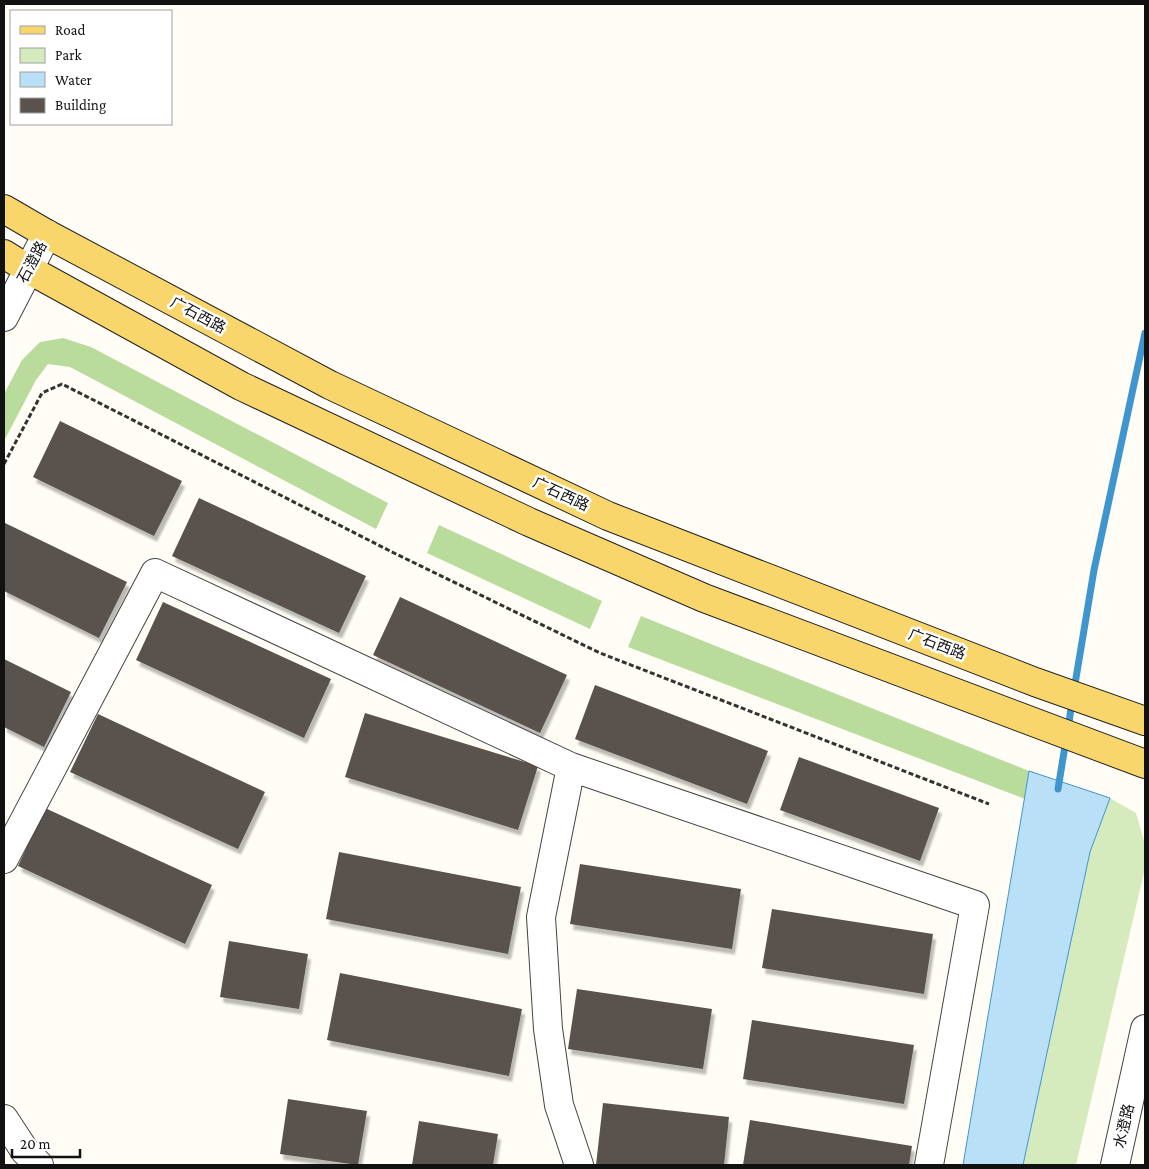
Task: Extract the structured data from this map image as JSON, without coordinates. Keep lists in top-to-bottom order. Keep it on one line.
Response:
{"streets":{"main road":["广石西路"],"street":["石澄路","水澄路"]},"crossings":[["石澄路","广石西路"]],"legend":["Road","Park","Water","Building"],"scale_bar":"20 m"}
